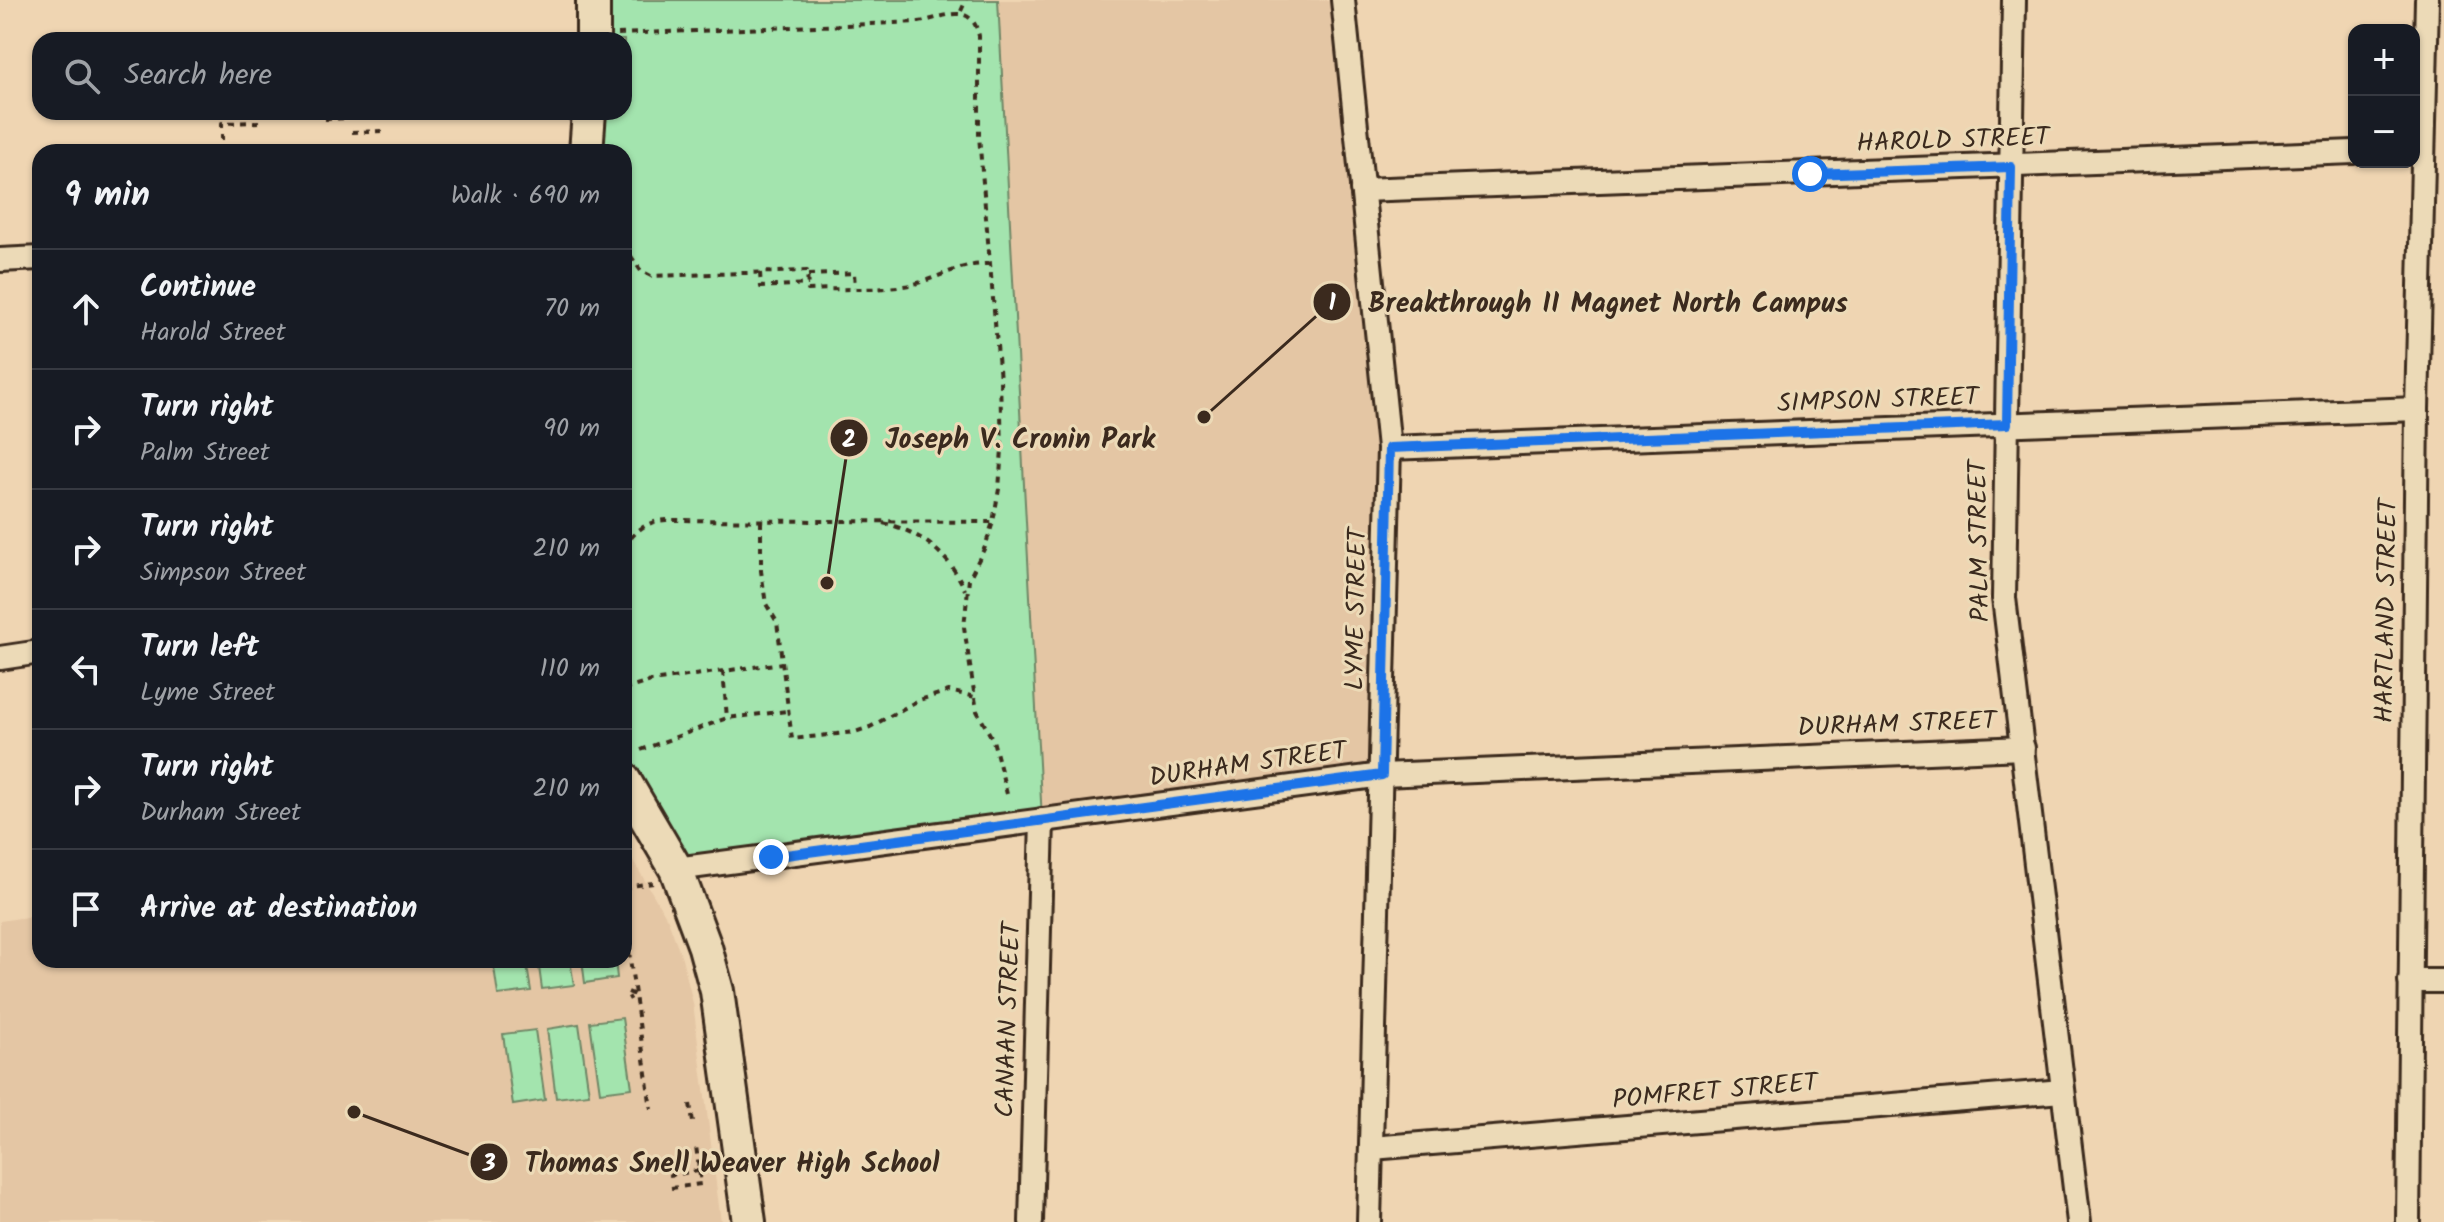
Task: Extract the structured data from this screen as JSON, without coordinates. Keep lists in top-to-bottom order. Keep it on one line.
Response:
{"streets":{"street":["HAROLD STREET","SIMPSON STREET","PALM STREET","LYME STREET","HARTLAND STREET","DURHAM STREET","CANAAN STREET","POMFRET STREET"]},"crossings":[["HAROLD STREET","PALM STREET"],["HAROLD STREET","LYME STREET"],["SIMPSON STREET","PALM STREET"],["SIMPSON STREET","LYME STREET"],["SIMPSON STREET","HARTLAND STREET"],["PALM STREET","DURHAM STREET"],["PALM STREET","POMFRET STREET"],["LYME STREET","DURHAM STREET"],["LYME STREET","POMFRET STREET"],["DURHAM STREET","CANAAN STREET"]],"places":["Breakthrough II Magnet North Campus","Joseph V. Cronin Park","Thomas Snell Weaver High School"],"page":{"map_buttons":["+","−"],"search":"Search here","heading":["9 min","Walk · 690 m"],"list":[["Continue","Harold Street","70 m"],["Turn right","Palm Street","90 m"],["Turn right","Simpson Street","210 m"],["Turn left","Lyme Street","110 m"],["Turn right","Durham Street","210 m"],"Arrive at destination"]}}
